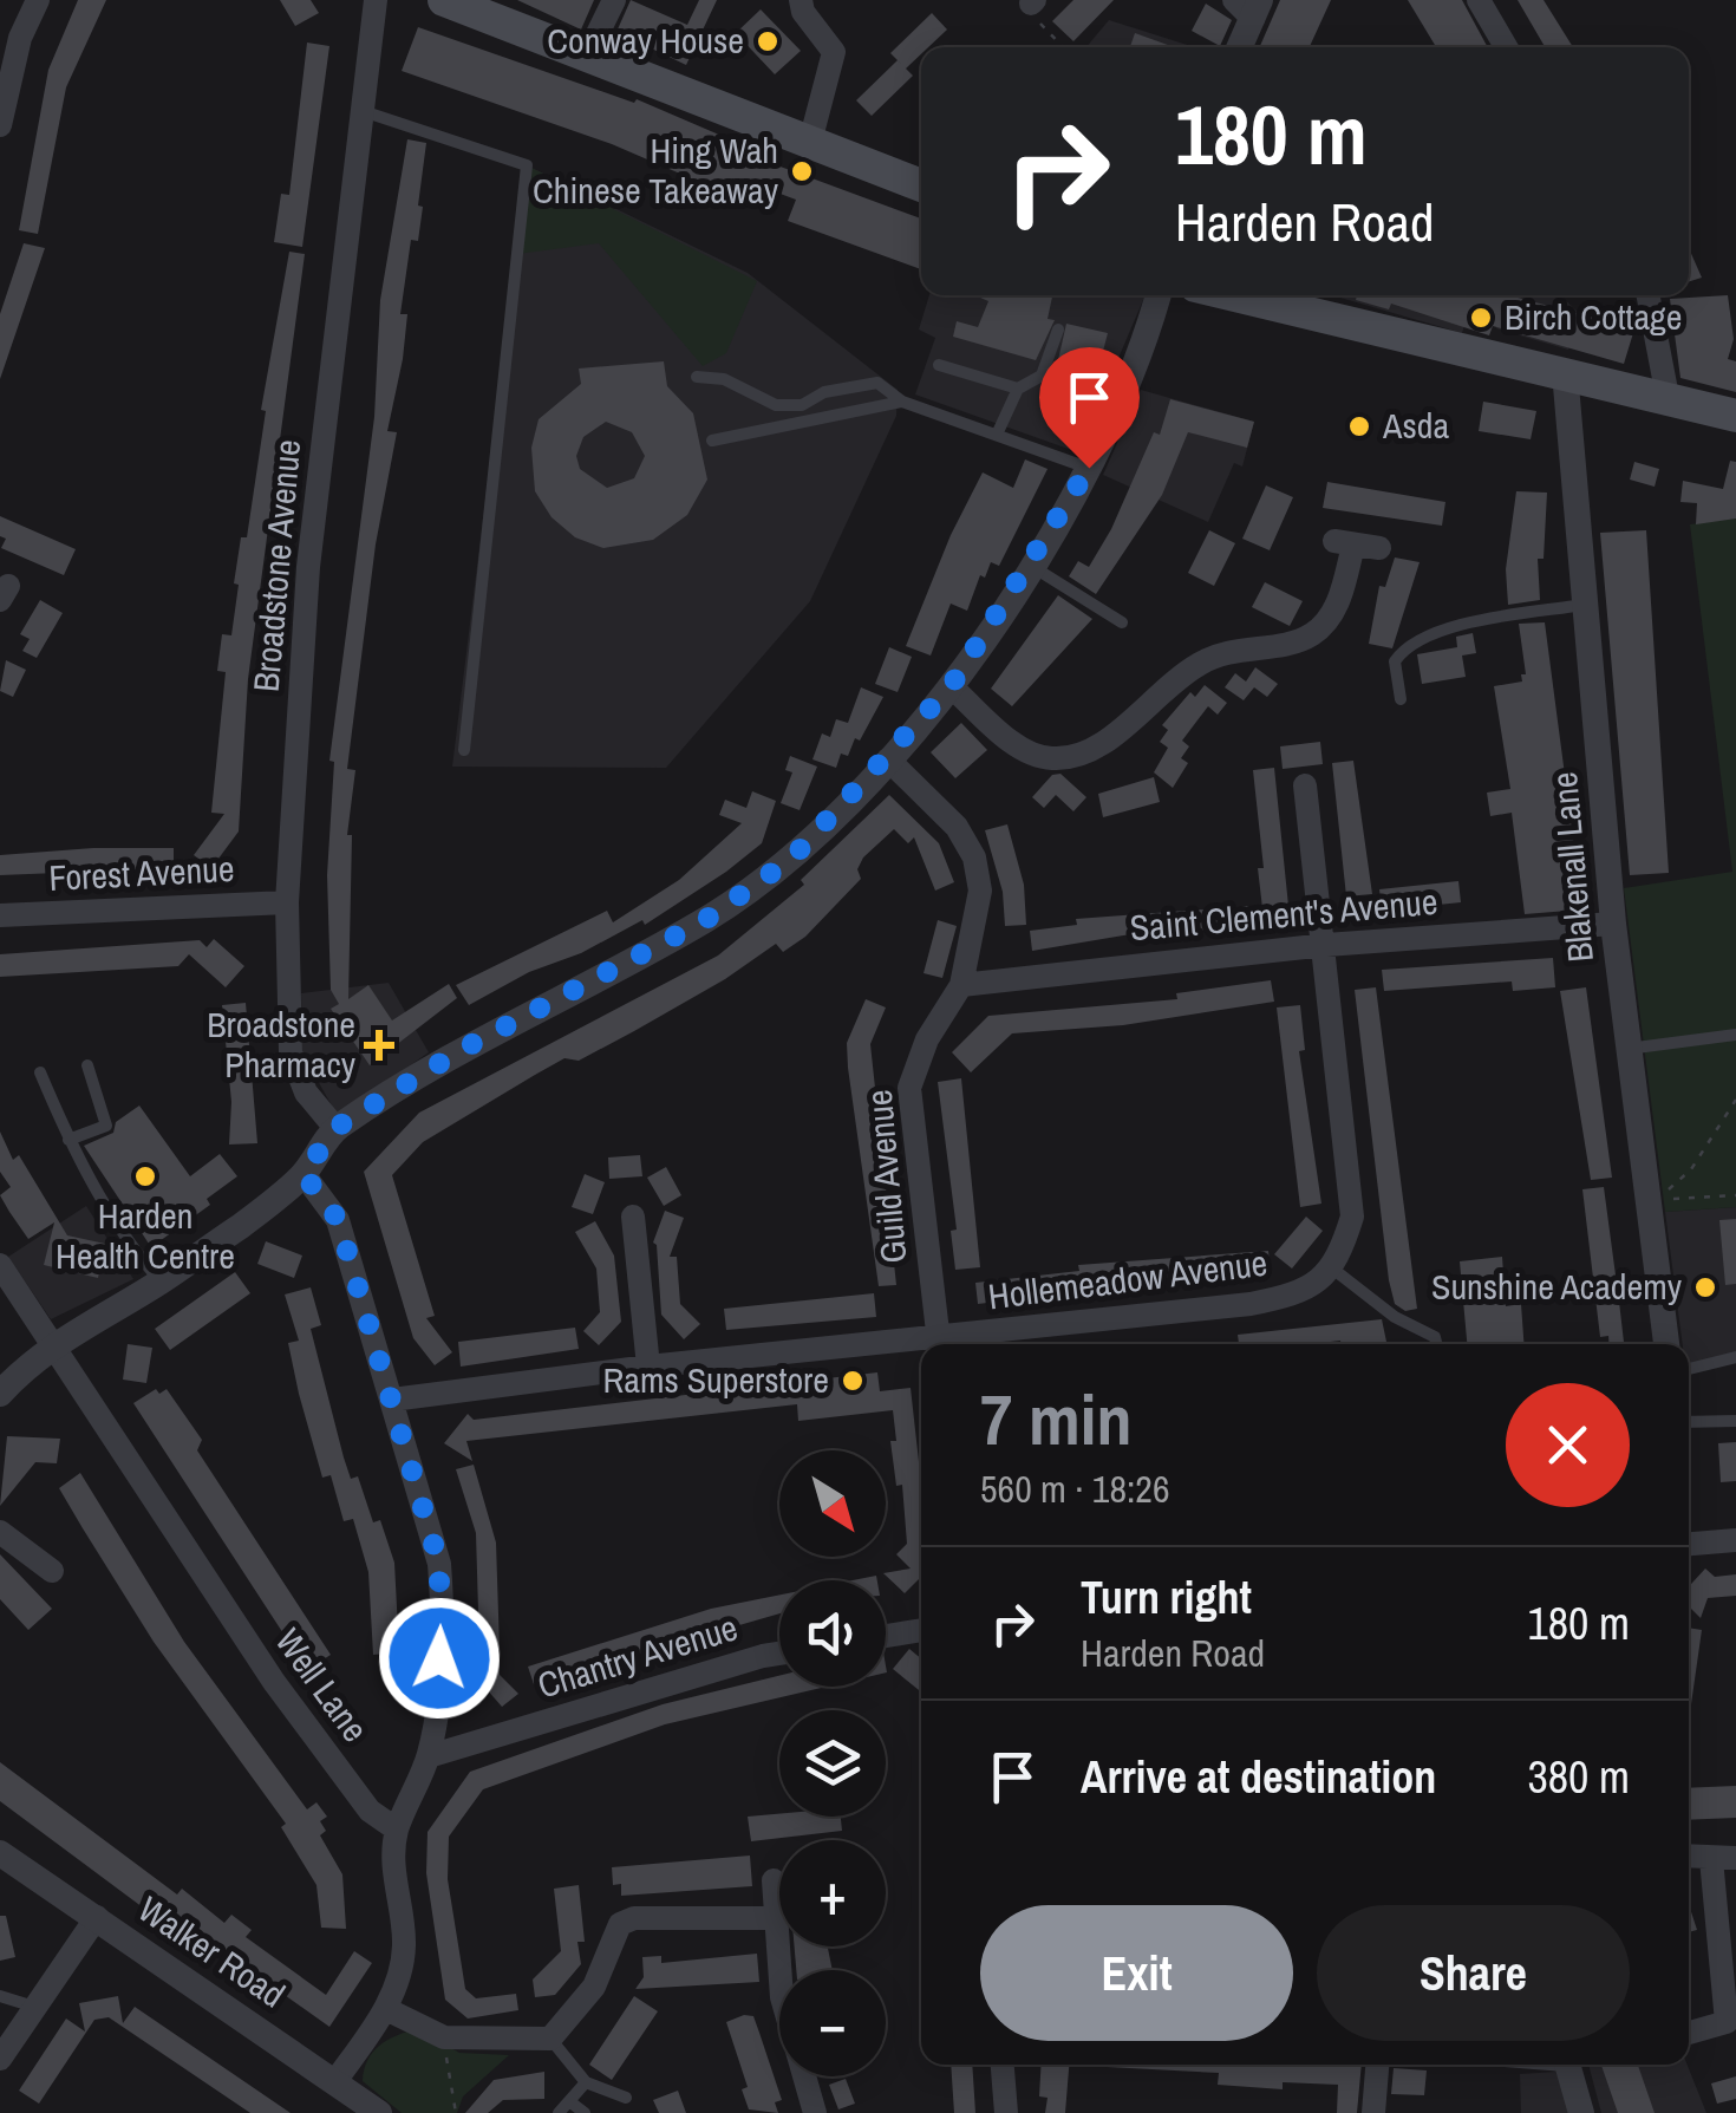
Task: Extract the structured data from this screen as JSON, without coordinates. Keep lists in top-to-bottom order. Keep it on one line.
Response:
{"streets":{"street":["Broadstone Avenue","Blakenall Lane","Forest Avenue","Saint Clement's Avenue","Guild Avenue","Hollemeadow Avenue","Chantry Avenue","Well Lane","Walker Road"]},"crossings":[["Broadstone Avenue","Forest Avenue"],["Blakenall Lane","Saint Clement's Avenue"],["Saint Clement's Avenue","Guild Avenue"]],"places":{"other":["Conway House","Hing Wah Chinese Takeaway","Birch Cottage","Asda","Harden Health Centre","Sunshine Academy","Rams Superstore"],"health":["Broadstone Pharmacy"]},"north":"bottom right","page":{"turn":["180 m","Harden Road"],"heading":["7 min","560 m · 18:26"],"map_buttons":["+","−"],"list":[{"name":"Turn right","note":"Harden Road","value":"180 m"},{"name":"Arrive at destination","value":"380 m"}],"buttons":["Exit","Share"]}}
